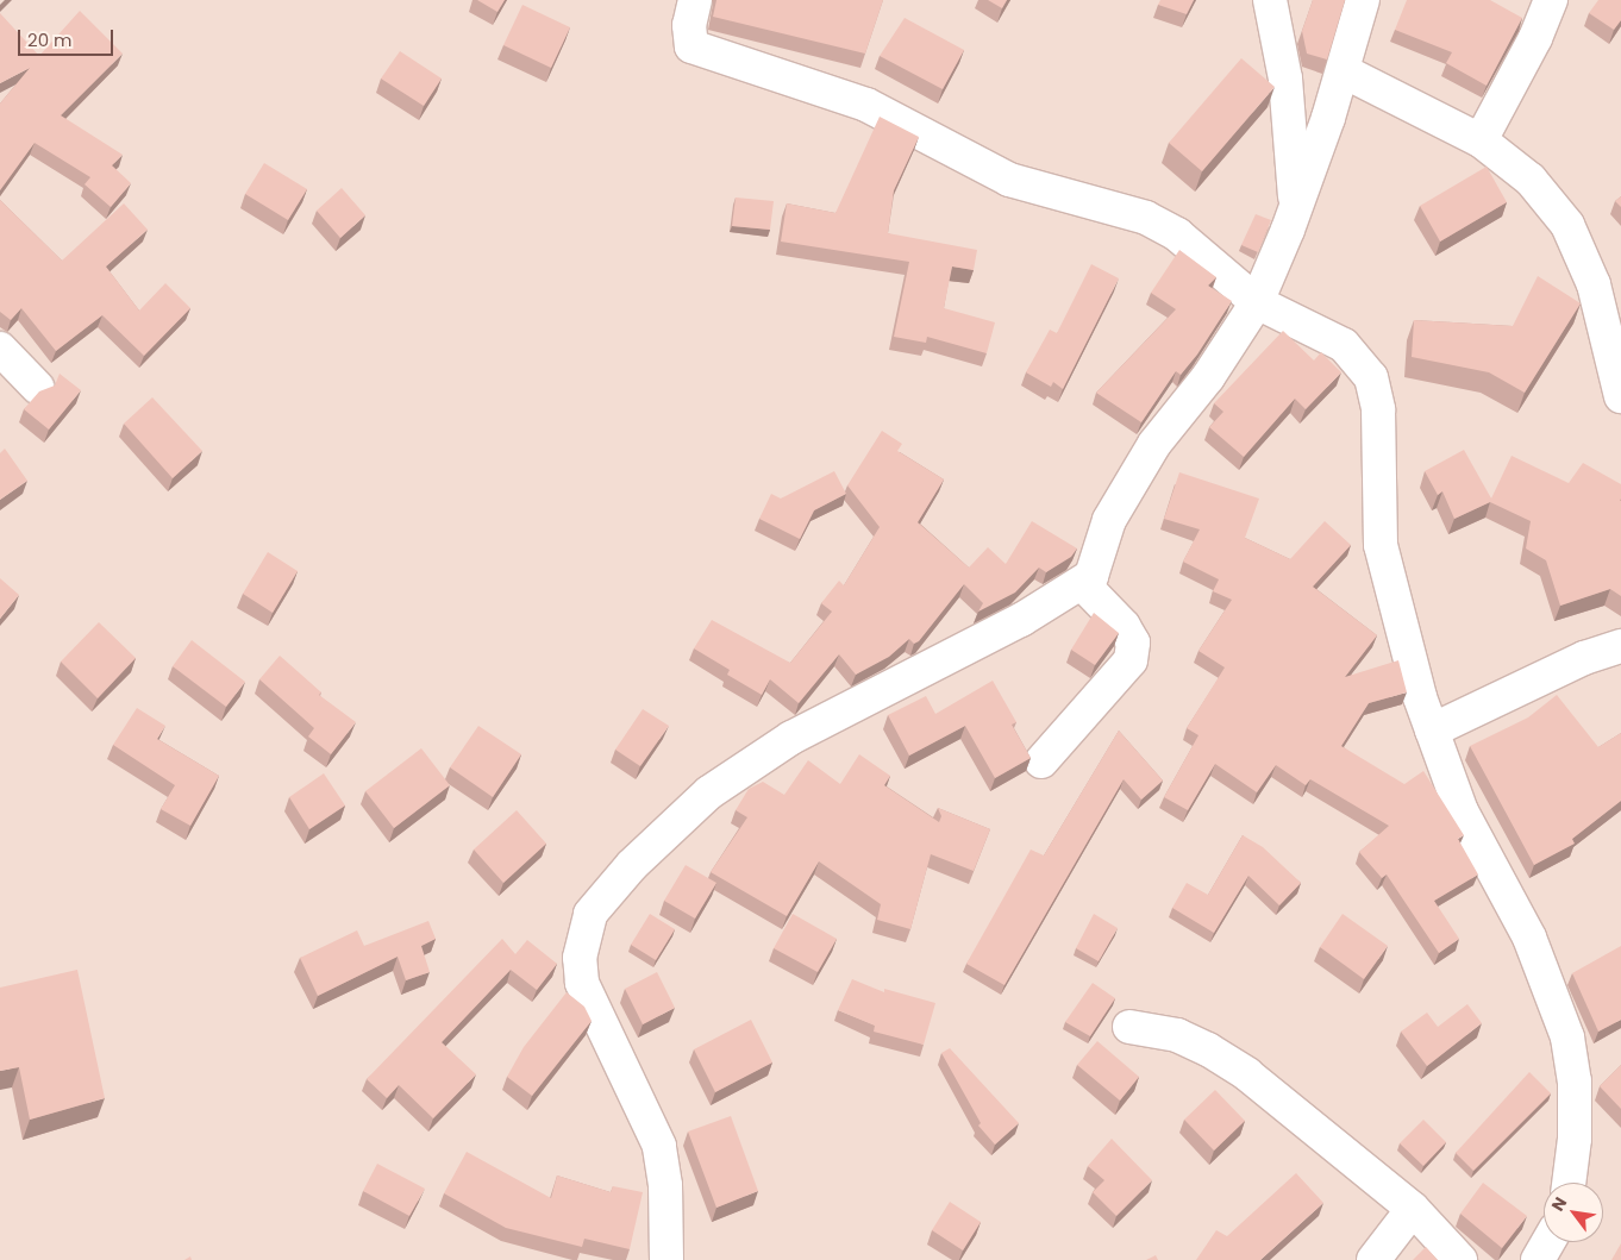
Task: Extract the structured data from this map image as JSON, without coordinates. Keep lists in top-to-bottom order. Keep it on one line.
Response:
{"scale_bar":"20 m","north":"top left"}
